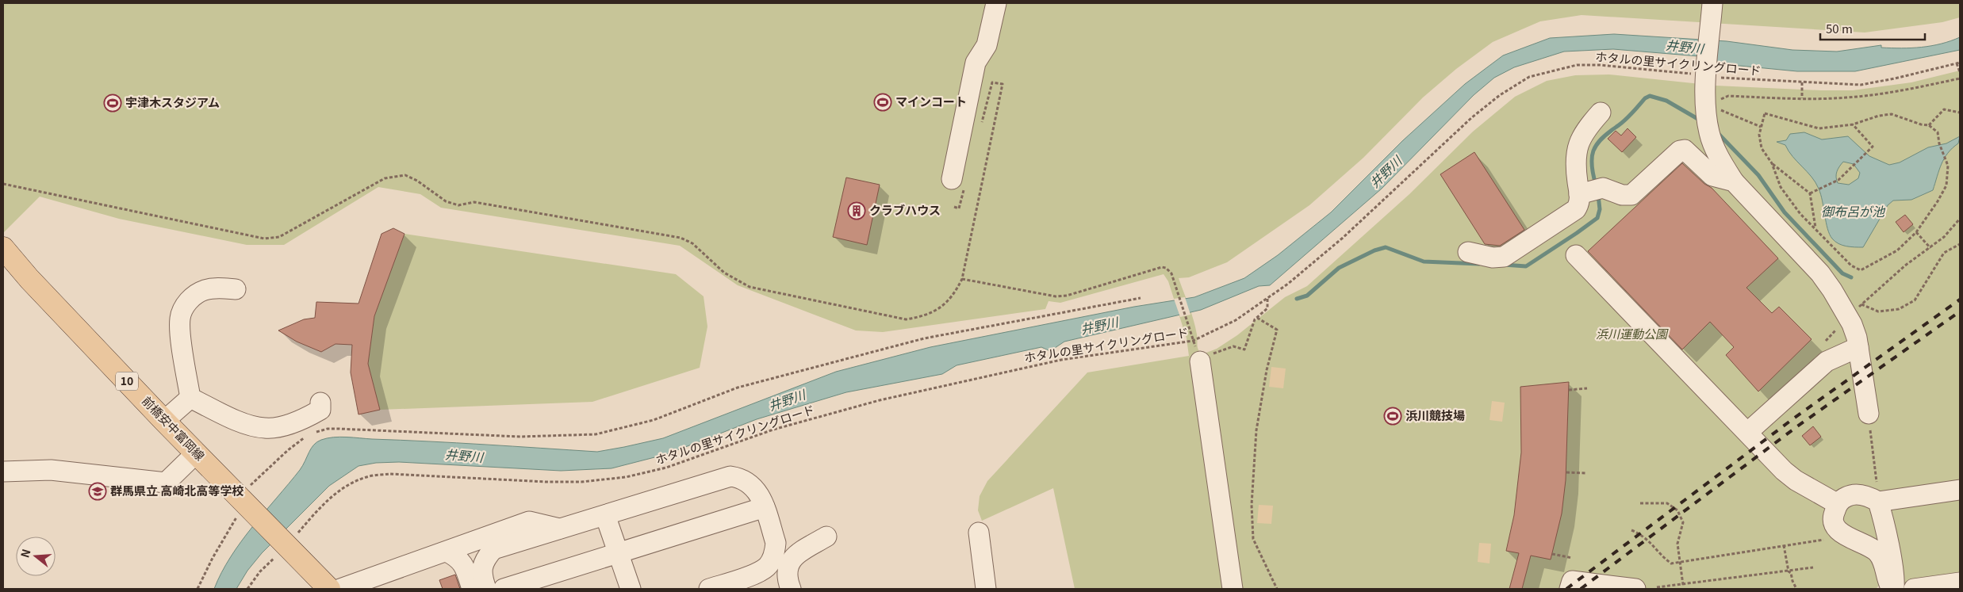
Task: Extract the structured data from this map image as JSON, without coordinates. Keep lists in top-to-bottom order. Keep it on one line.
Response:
{"streets":{"main road":["10","前橋安中富岡線"],"path":["ホタルの里サイクリングロード"]},"crossings":[["ホタルの里サイクリングロード","前橋安中富岡線"]],"water":["井野川","御布呂が池"],"parks":["浜川運動公園"],"places":{"sports":["マインコート","宇津木スタジアム","浜川競技場"],"building":["クラブハウス"],"school or university":["群馬県立 高崎北高等学校"]},"scale_bar":"50 m","north":"left"}
